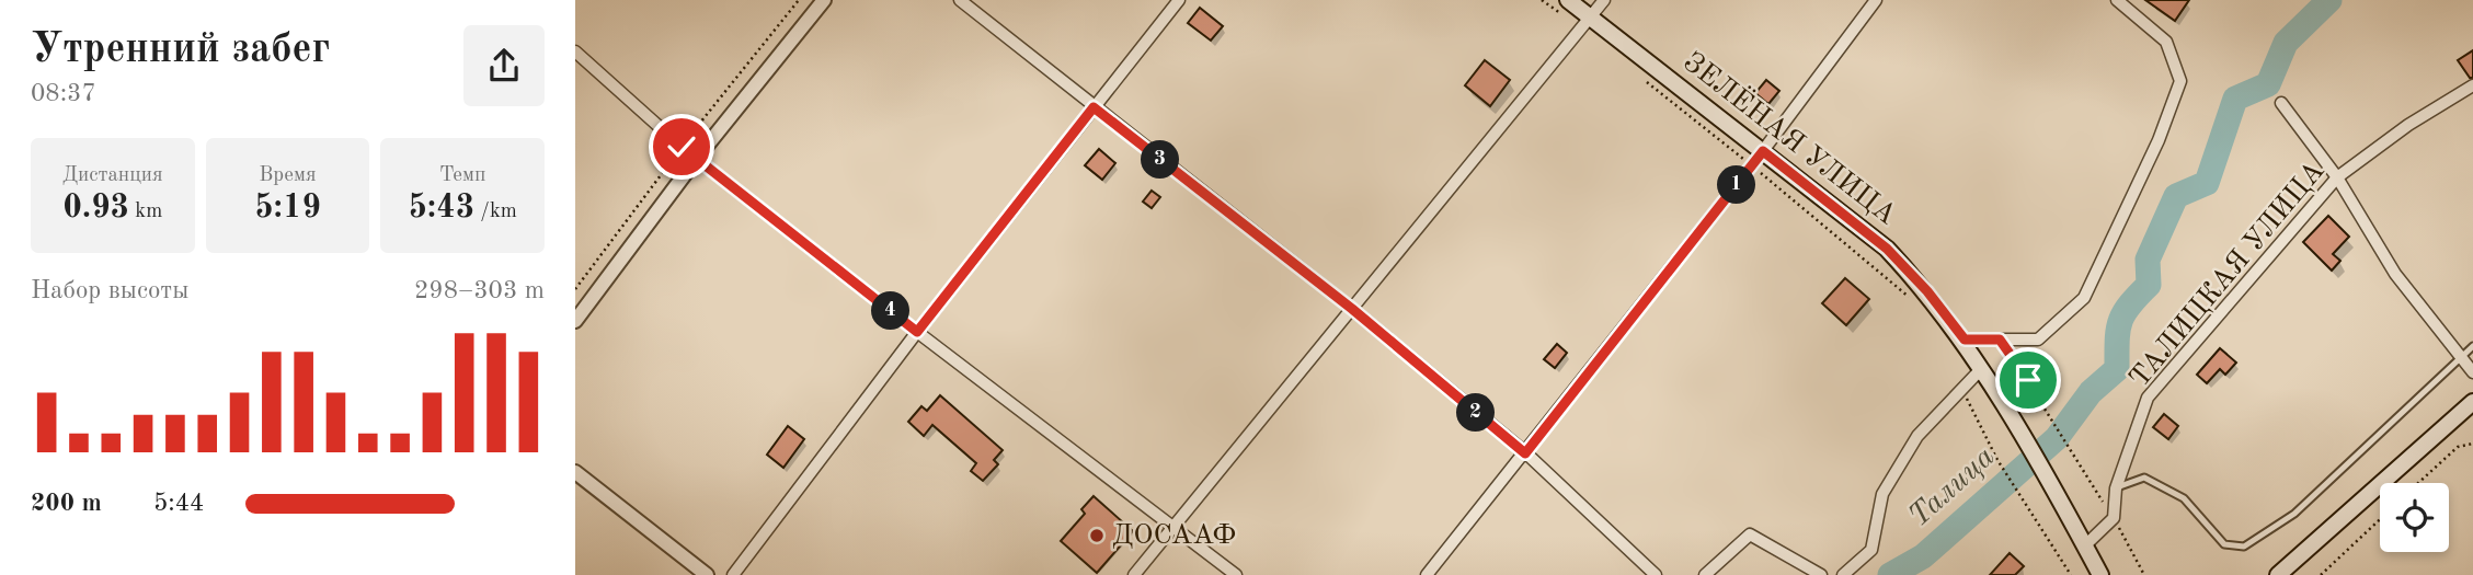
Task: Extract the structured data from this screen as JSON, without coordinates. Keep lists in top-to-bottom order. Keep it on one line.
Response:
{"streets":{"main road":["ЗЕЛЁНАЯ УЛИЦА"],"street":["ТАЛИЦКАЯ УЛИЦА"]},"water":["Талица"],"places":["ДОСААФ"],"page":{"heading":["Утренний забег","08:37"],"stats":[["Дистанция","0.93 km"],["Время","5:19"],["Темп","5:43 /km"]],"pins":["3","1","4","2"],"chart":["Набор высоты","298–303 m"],"list":[{"name":"200 m","note":"5:44"}]}}
